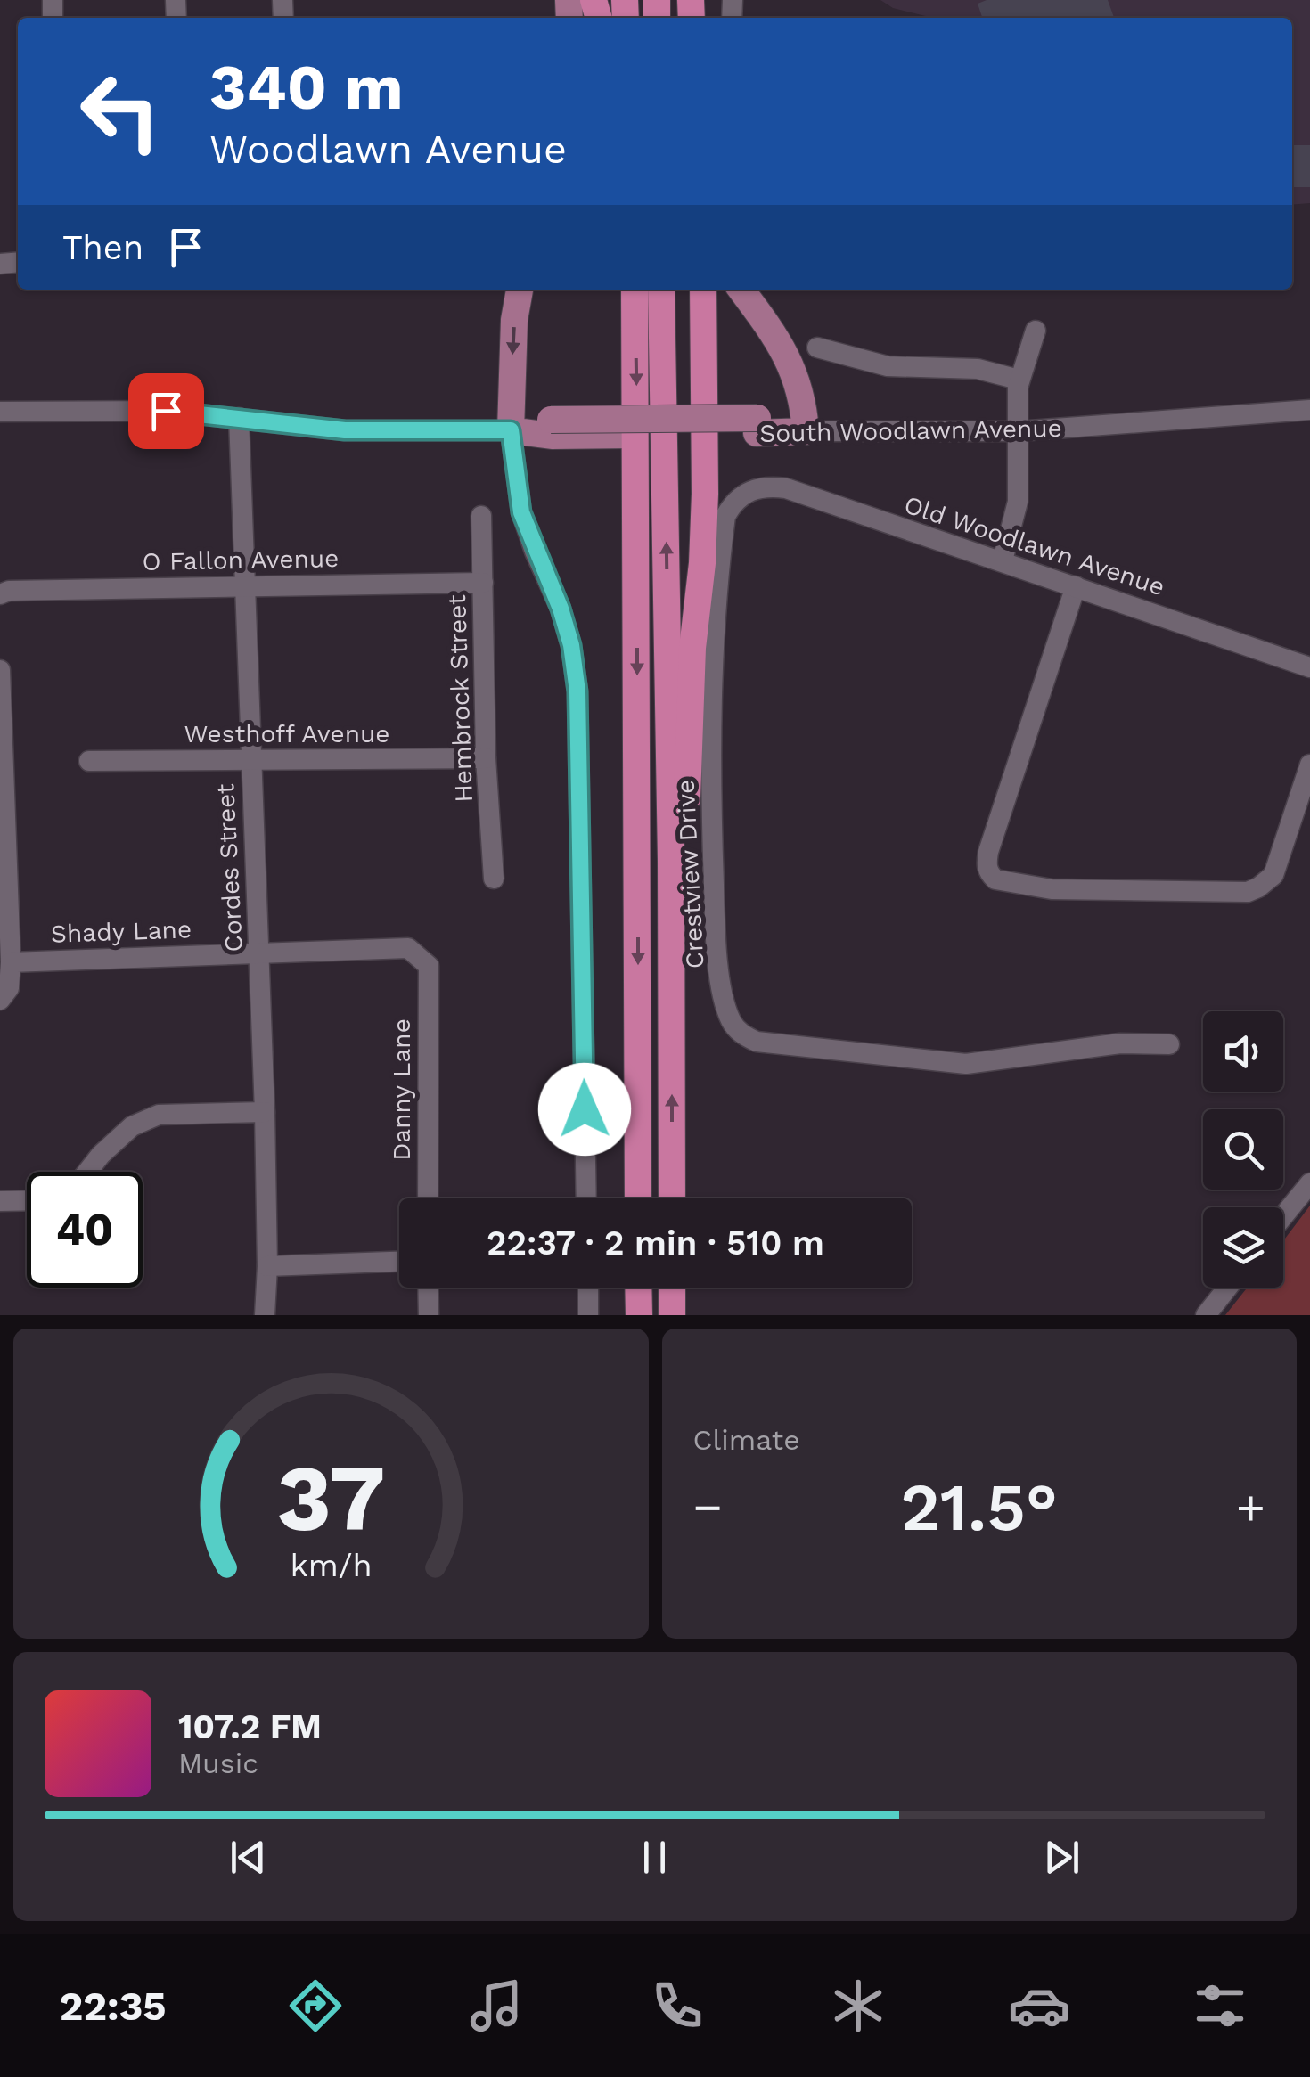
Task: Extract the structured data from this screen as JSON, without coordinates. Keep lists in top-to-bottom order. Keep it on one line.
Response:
{"streets":{"main road":["South Woodlawn Avenue"],"street":["Old Woodlawn Avenue","O Fallon Avenue","Hembrock Street","Westhoff Avenue","Cordes Street","Crestview Drive","Shady Lane","Danny Lane"]},"crossings":[["Old Woodlawn Avenue","Crestview Drive"],["O Fallon Avenue","Hembrock Street"],["O Fallon Avenue","Cordes Street"],["Hembrock Street","Westhoff Avenue"],["Westhoff Avenue","Cordes Street"],["Cordes Street","Shady Lane"],["Shady Lane","Danny Lane"]],"page":{"turn":["340 m","Woodlawn Avenue"],"then":"Then","limit":"40","trip":"22:37 · 2 min · 510 m","tile":"Climate","heat":["−","21.5°","+"],"song":["107.2 FM","Music"],"tabs":"22:35","gauge":["37","km/h"]}}
